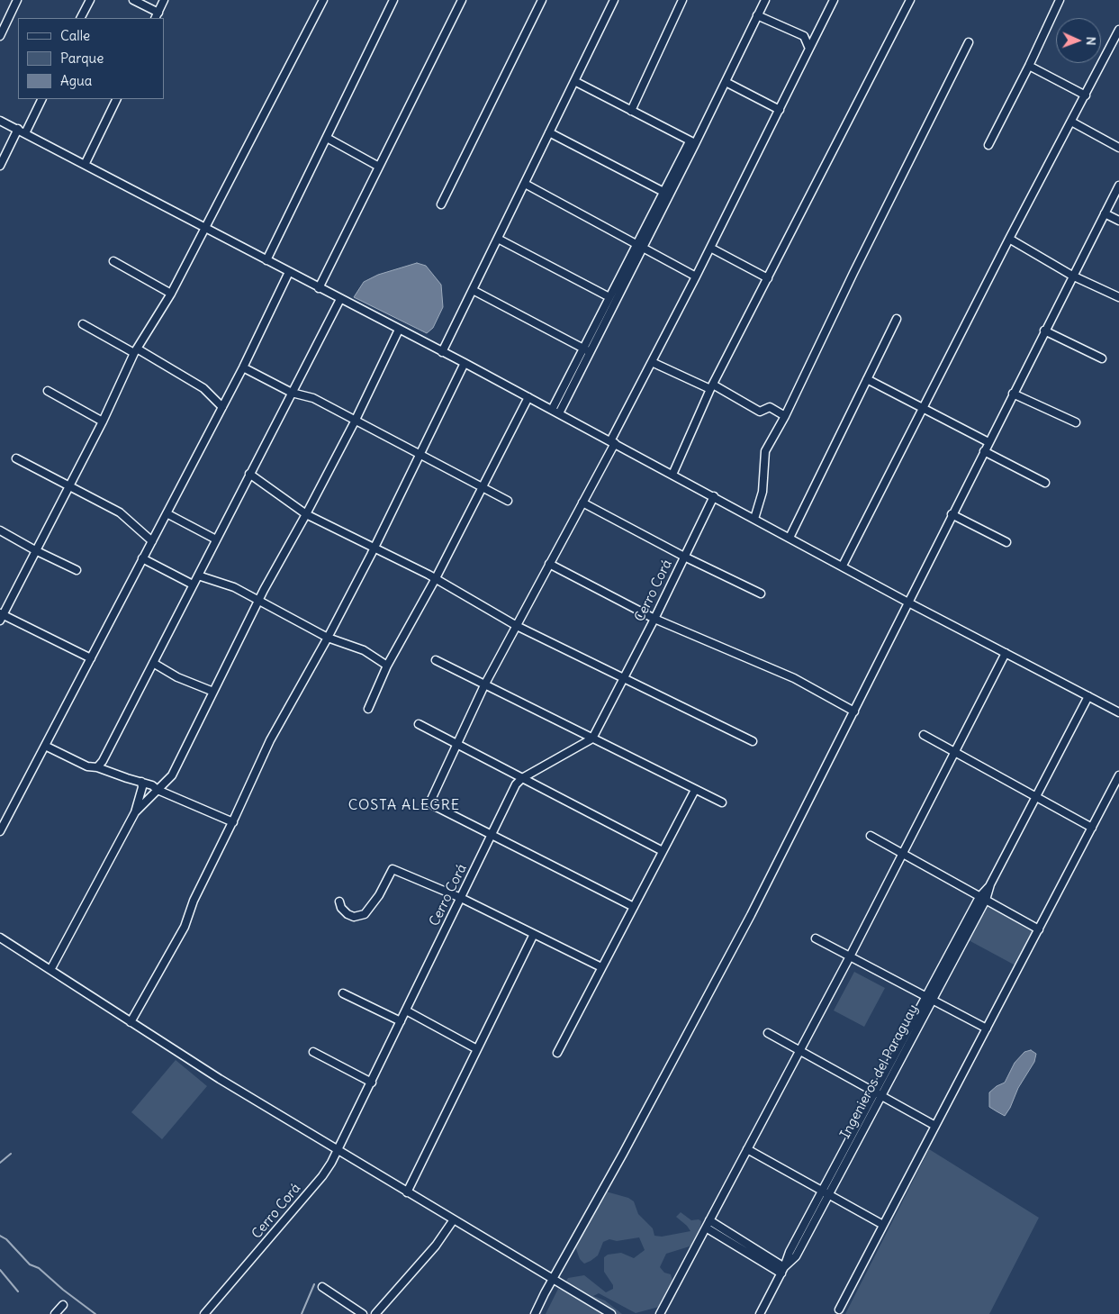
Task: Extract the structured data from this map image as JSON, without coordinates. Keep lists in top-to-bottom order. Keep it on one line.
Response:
{"streets":{"street":["Cerro Corá","Ingenieros del Paraguay"]},"districts":["COSTA ALEGRE"],"legend":["Calle","Parque","Agua"],"north":"right"}
